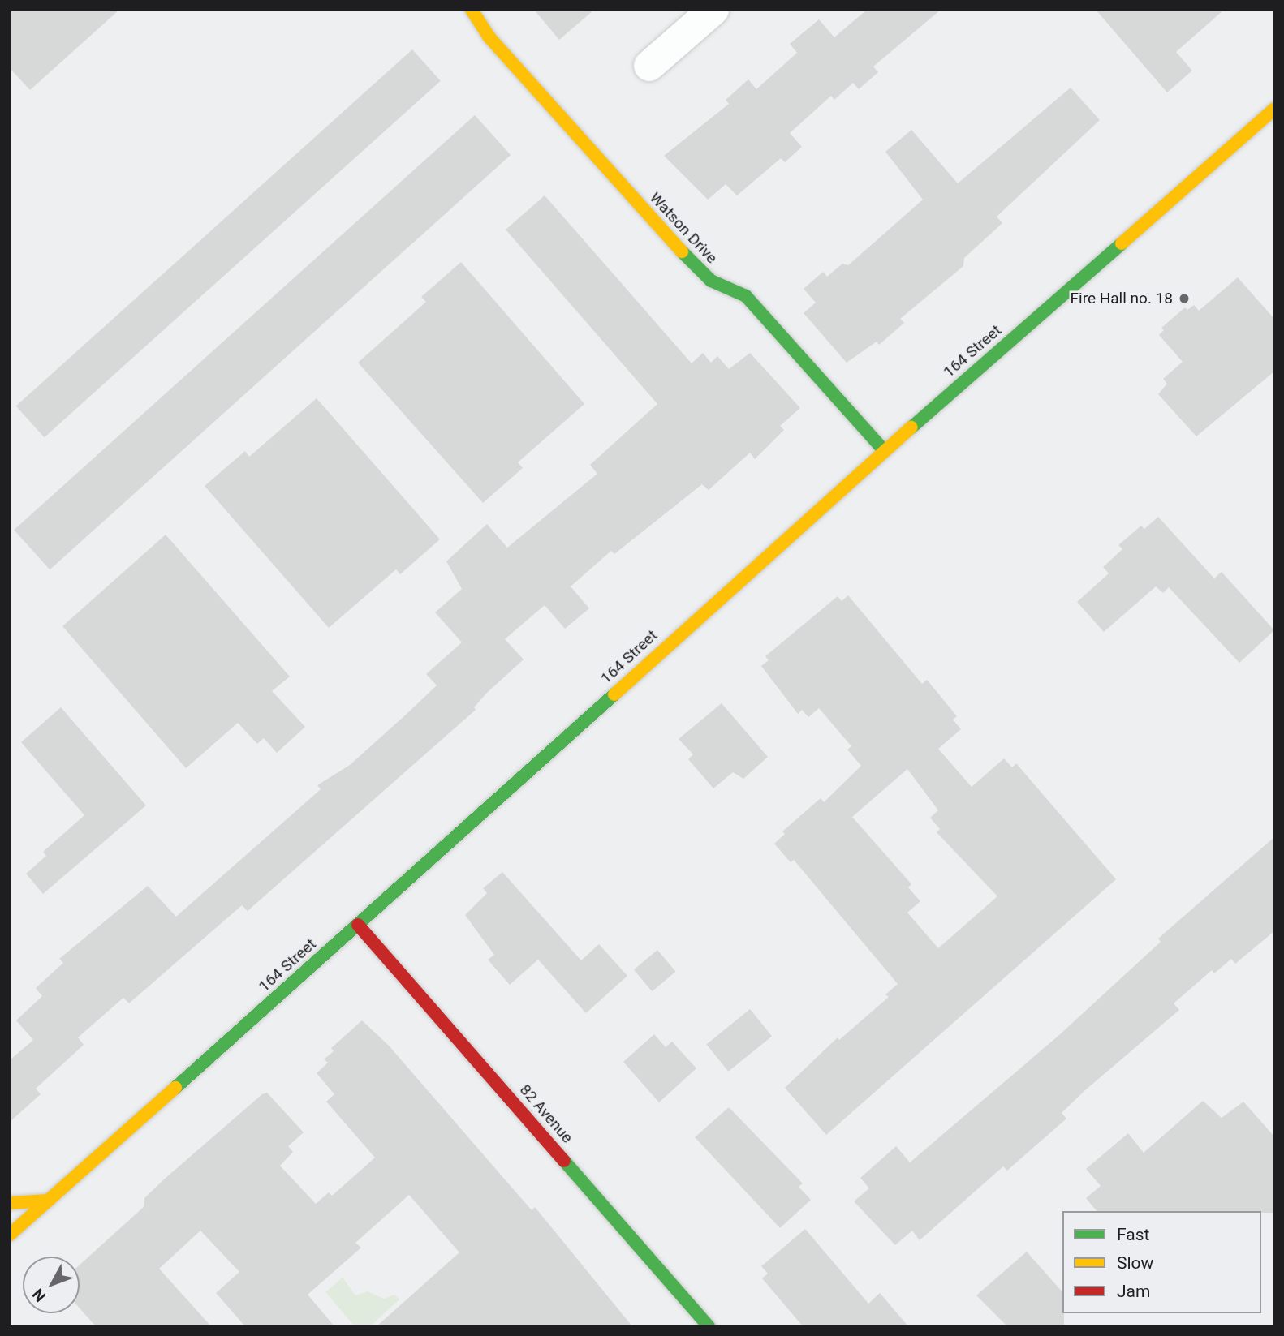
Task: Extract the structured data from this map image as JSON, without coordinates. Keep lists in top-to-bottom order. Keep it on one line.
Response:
{"streets":{"street":["Watson Drive","164 Street","82 Avenue"]},"crossings":[["Watson Drive","164 Street"],["164 Street","82 Avenue"]],"places":["Fire Hall no. 18"],"legend":["Fast","Slow","Jam"],"north":"bottom left"}
